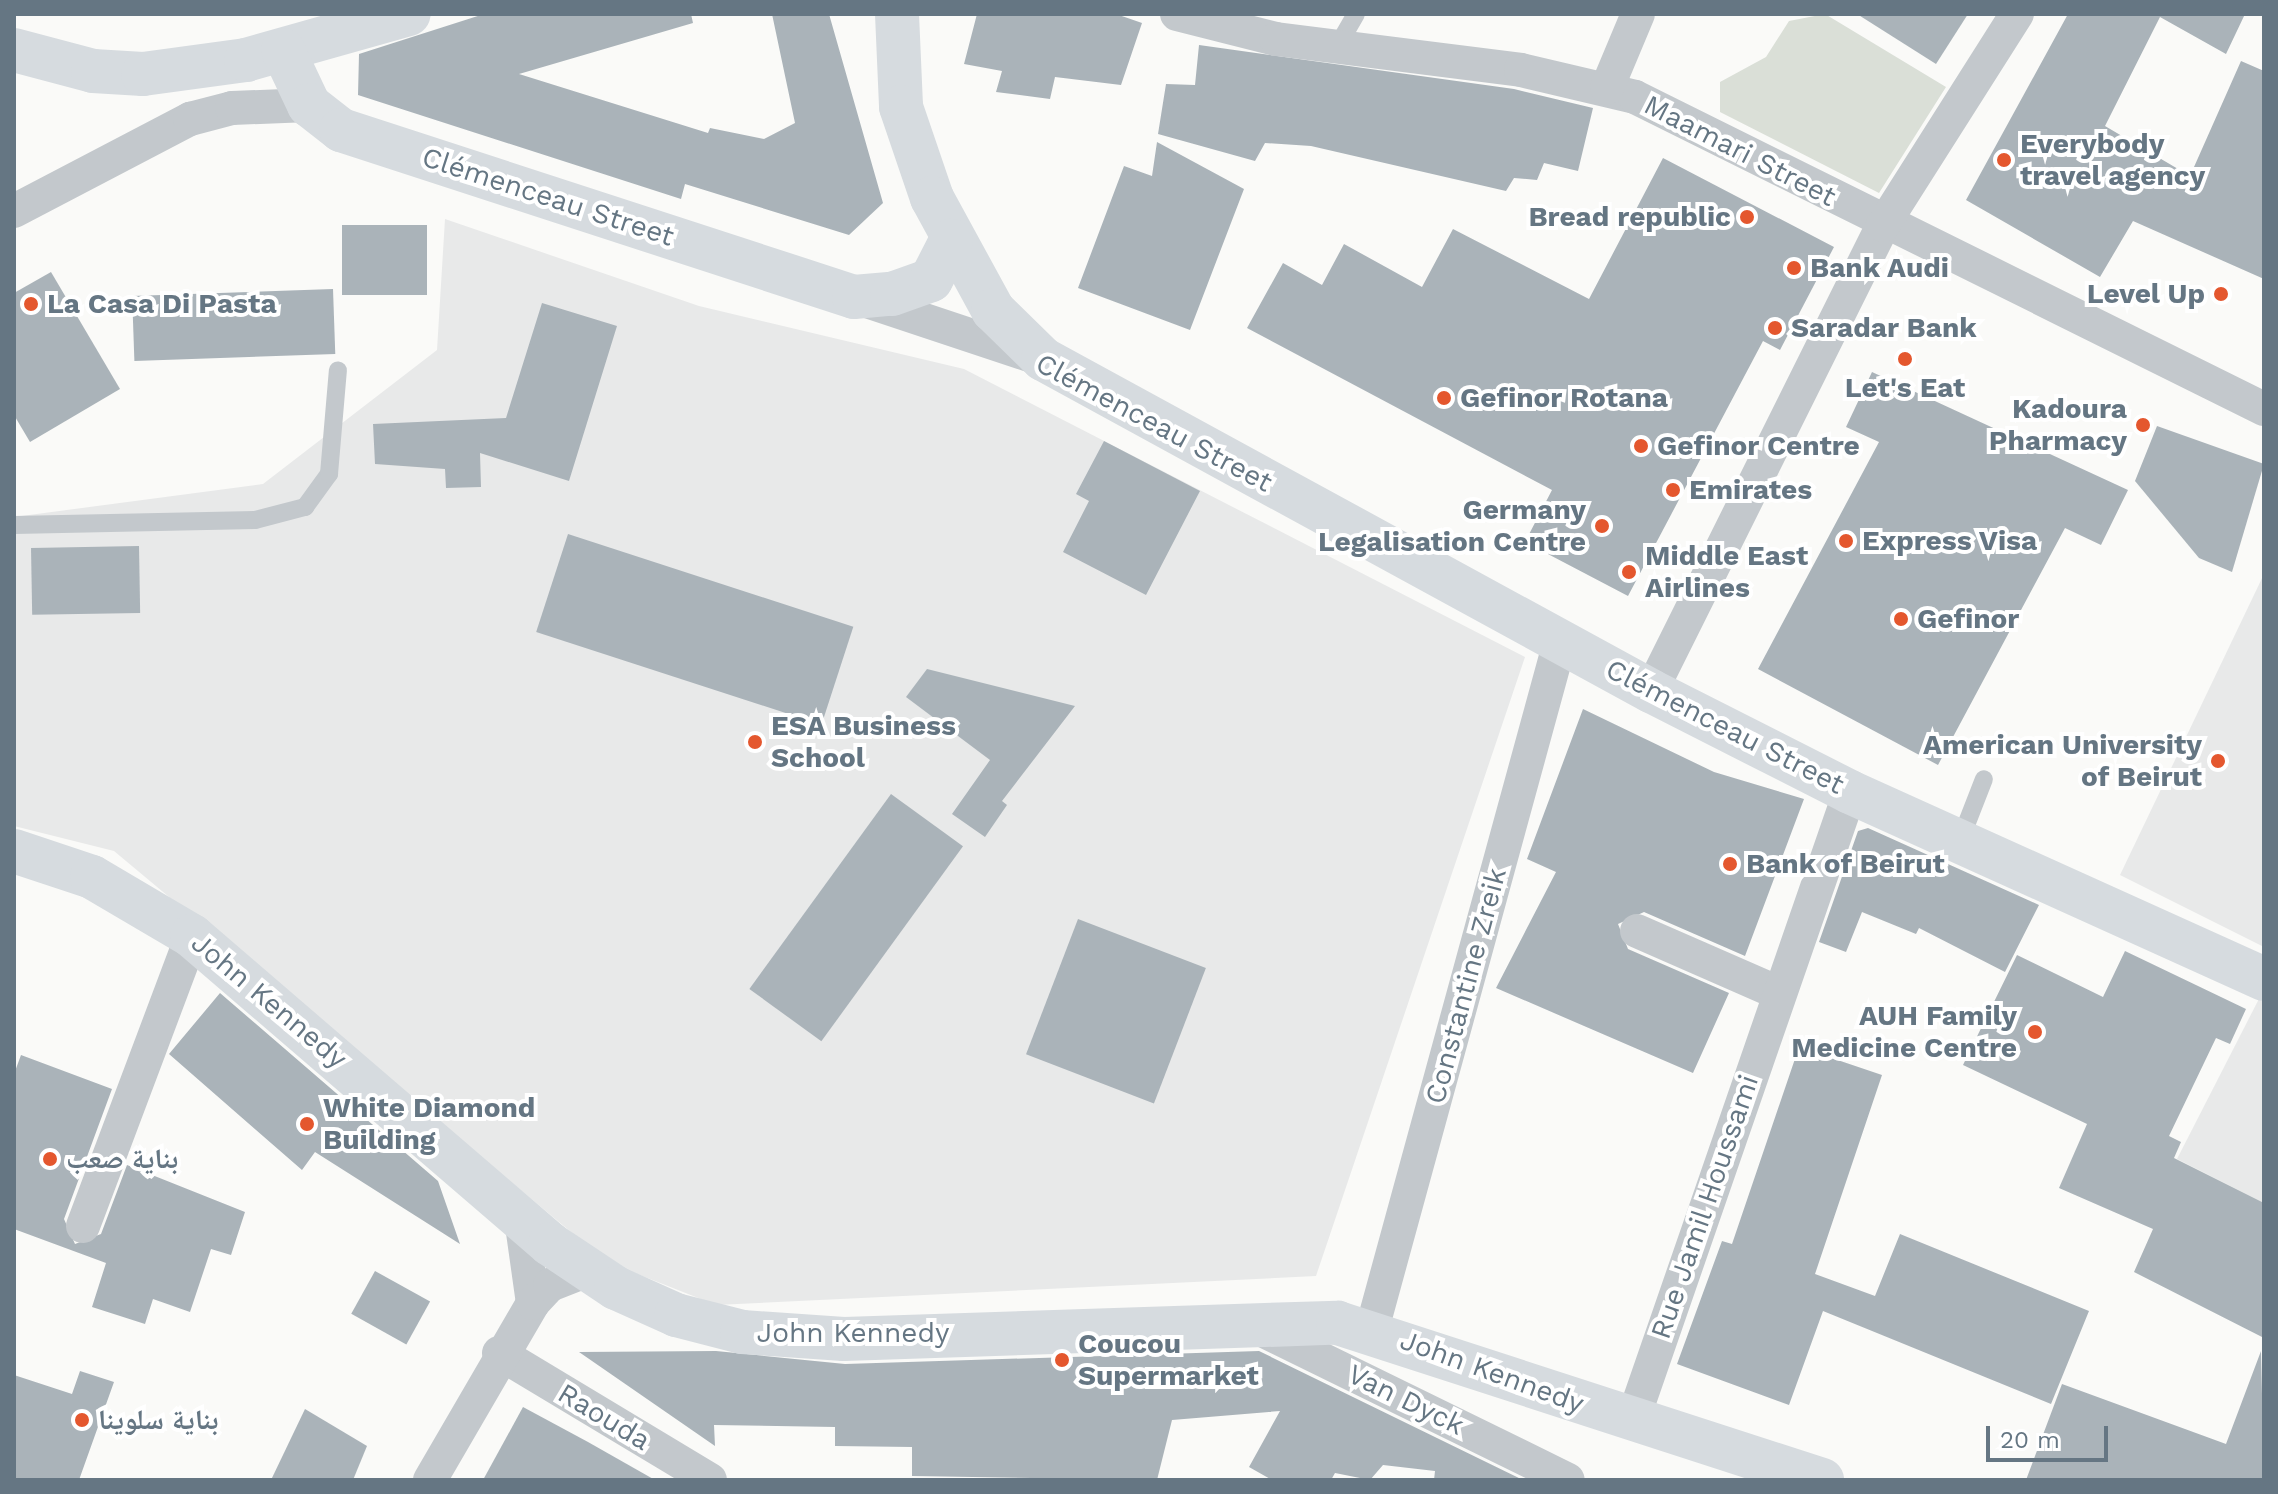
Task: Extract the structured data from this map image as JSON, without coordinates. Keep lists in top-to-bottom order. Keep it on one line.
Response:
{"streets":{"street":["Maamari Street","Clémenceau Street","Constantine Zreik","John Kennedy","Rue Jamil Houssami","Van Dyck","Raouda"]},"crossings":[["Clémenceau Street","Constantine Zreik"],["Clémenceau Street","Rue Jamil Houssami"],["Constantine Zreik","John Kennedy"],["John Kennedy","Rue Jamil Houssami"],["John Kennedy","Van Dyck"]],"places":["Everybody travel agency","Bread republic","Bank Audi","Level Up","La Casa Di Pasta","Saradar Bank","Let's Eat","Gefinor Rotana","Kadoura Pharmacy","Gefinor Centre","Emirates","Germany Legalisation Centre","Express Visa","Middle East Airlines","Gefinor","ESA Business School","American University of Beirut","Bank of Beirut","AUH Family Medicine Centre","White Diamond Building","بناية صعب","Coucou Supermarket","بناية سلوينا"],"scale_bar":"20 m"}
